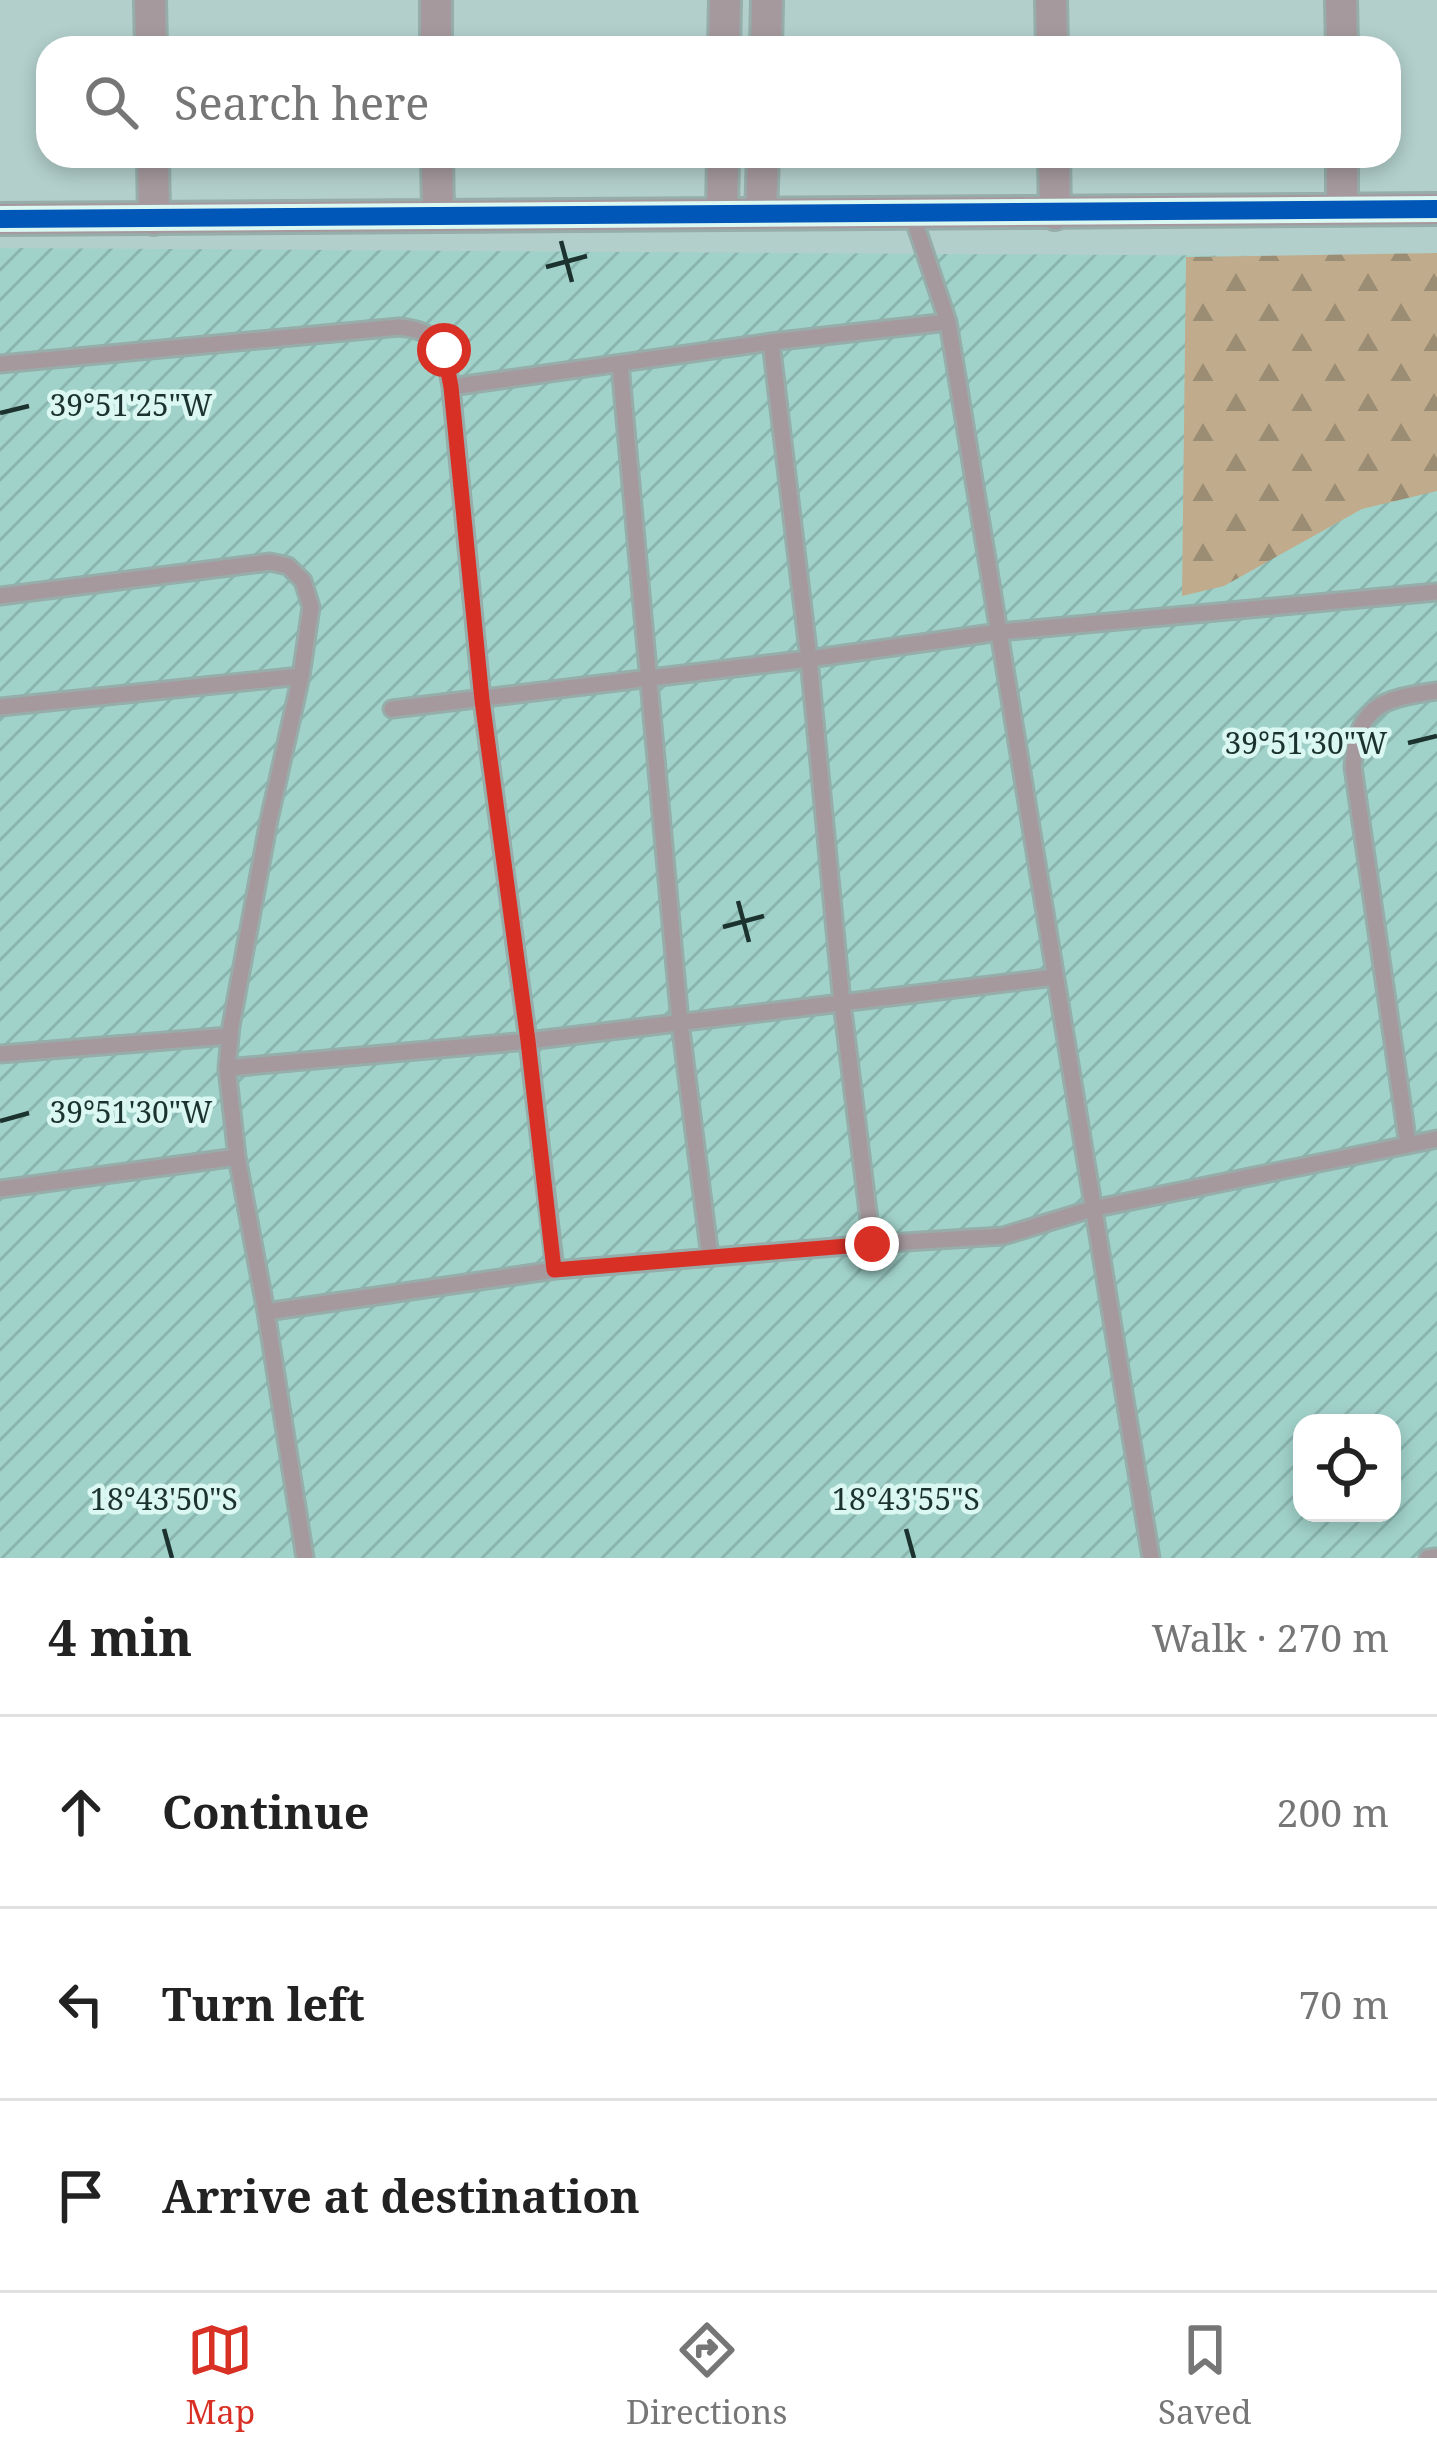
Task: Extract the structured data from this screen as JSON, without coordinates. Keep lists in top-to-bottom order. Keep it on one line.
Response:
{"page":{"search":"Search here","heading":["4 min","Walk · 270 m"],"list":[["Continue","200 m"],["Turn left","70 m"],"Arrive at destination"],"nav":["Map","Directions","Saved"]},"coordinates":["39°51'25\"W","39°51'30\"W","18°43'50\"S","18°43'55\"S"]}
